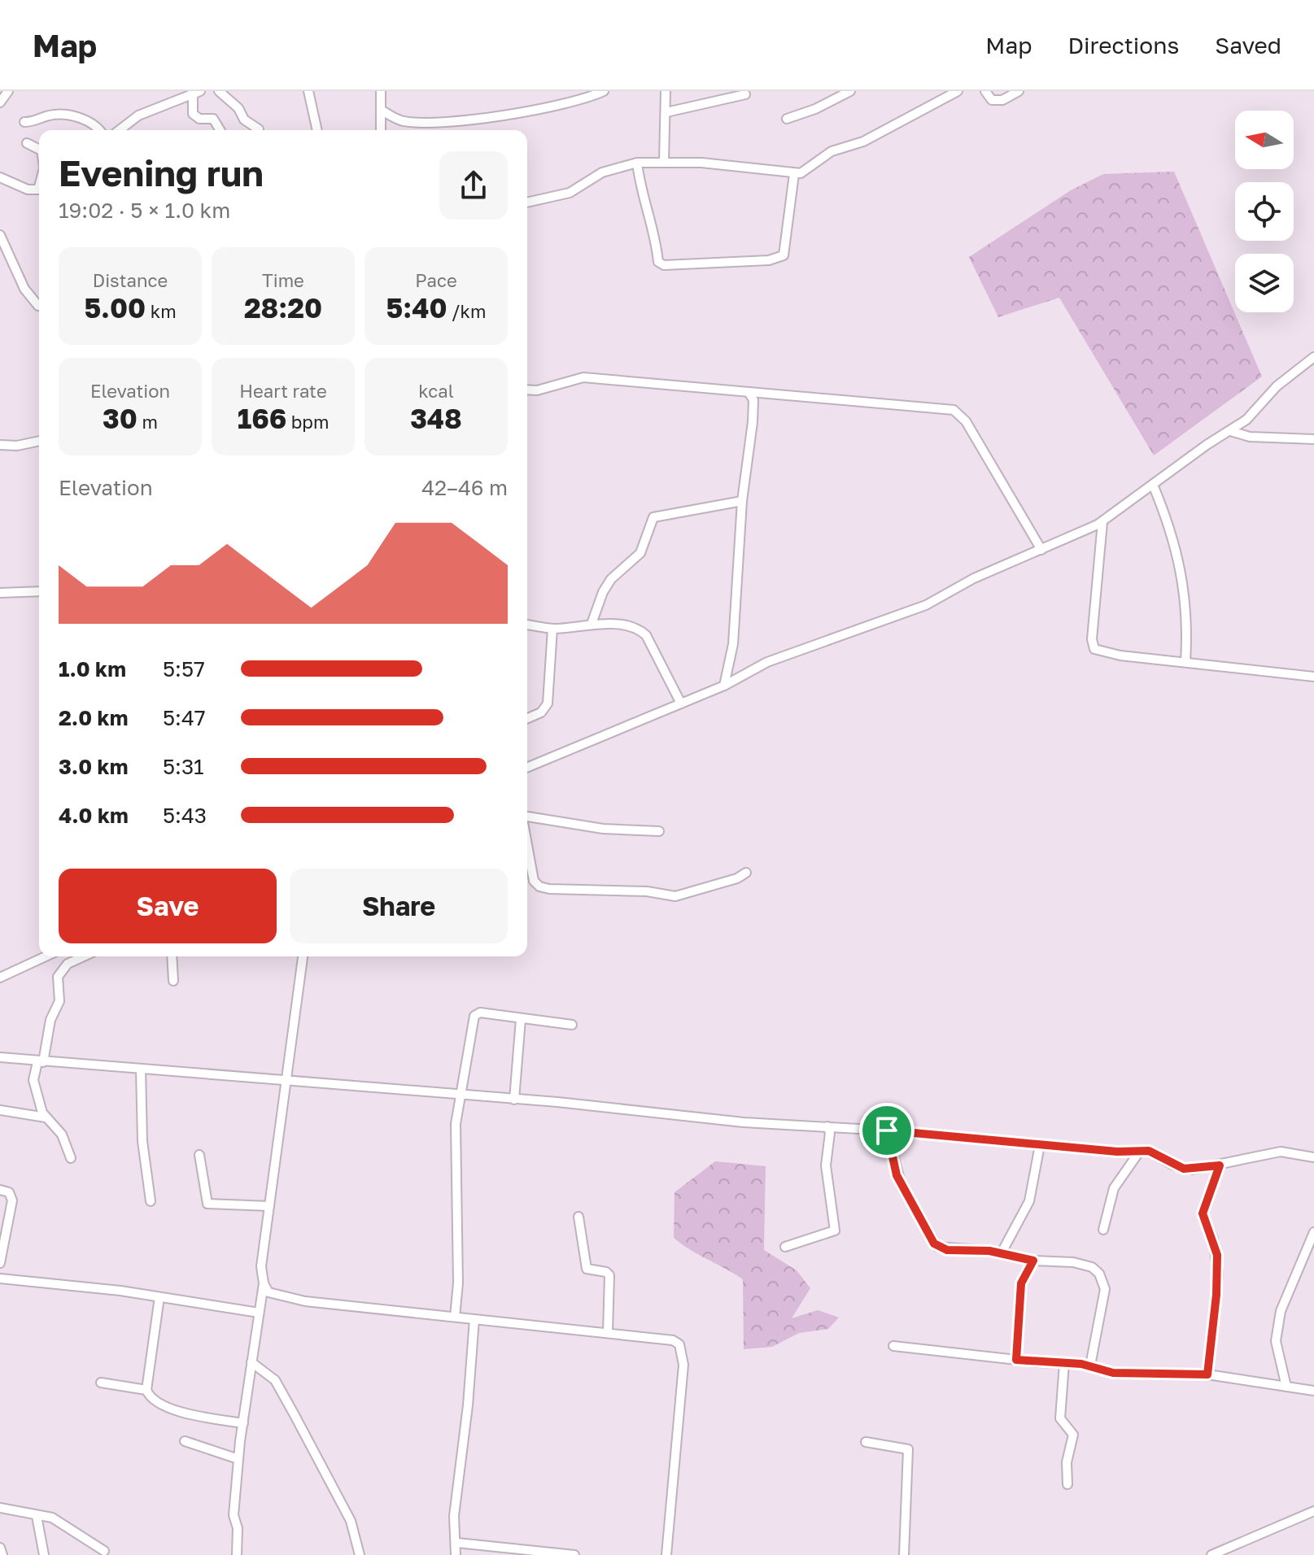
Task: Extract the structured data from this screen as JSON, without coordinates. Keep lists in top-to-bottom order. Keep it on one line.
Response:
{"north":"left","page":{"header":"Map","nav":["Map","Directions","Saved"],"heading":["Evening run","19:02 · 5 × 1.0 km"],"stats":[["Distance","5.00 km"],["Time","28:20"],["Pace","5:40 /km"],["Elevation","30 m"],["Heart rate","166 bpm"],["kcal","348"]],"chart":["Elevation","42–46 m"],"list":[{"name":"1.0 km","note":"5:57"},{"name":"2.0 km","note":"5:47"},{"name":"3.0 km","note":"5:31"},{"name":"4.0 km","note":"5:43"}],"buttons":["Save","Share"]}}
